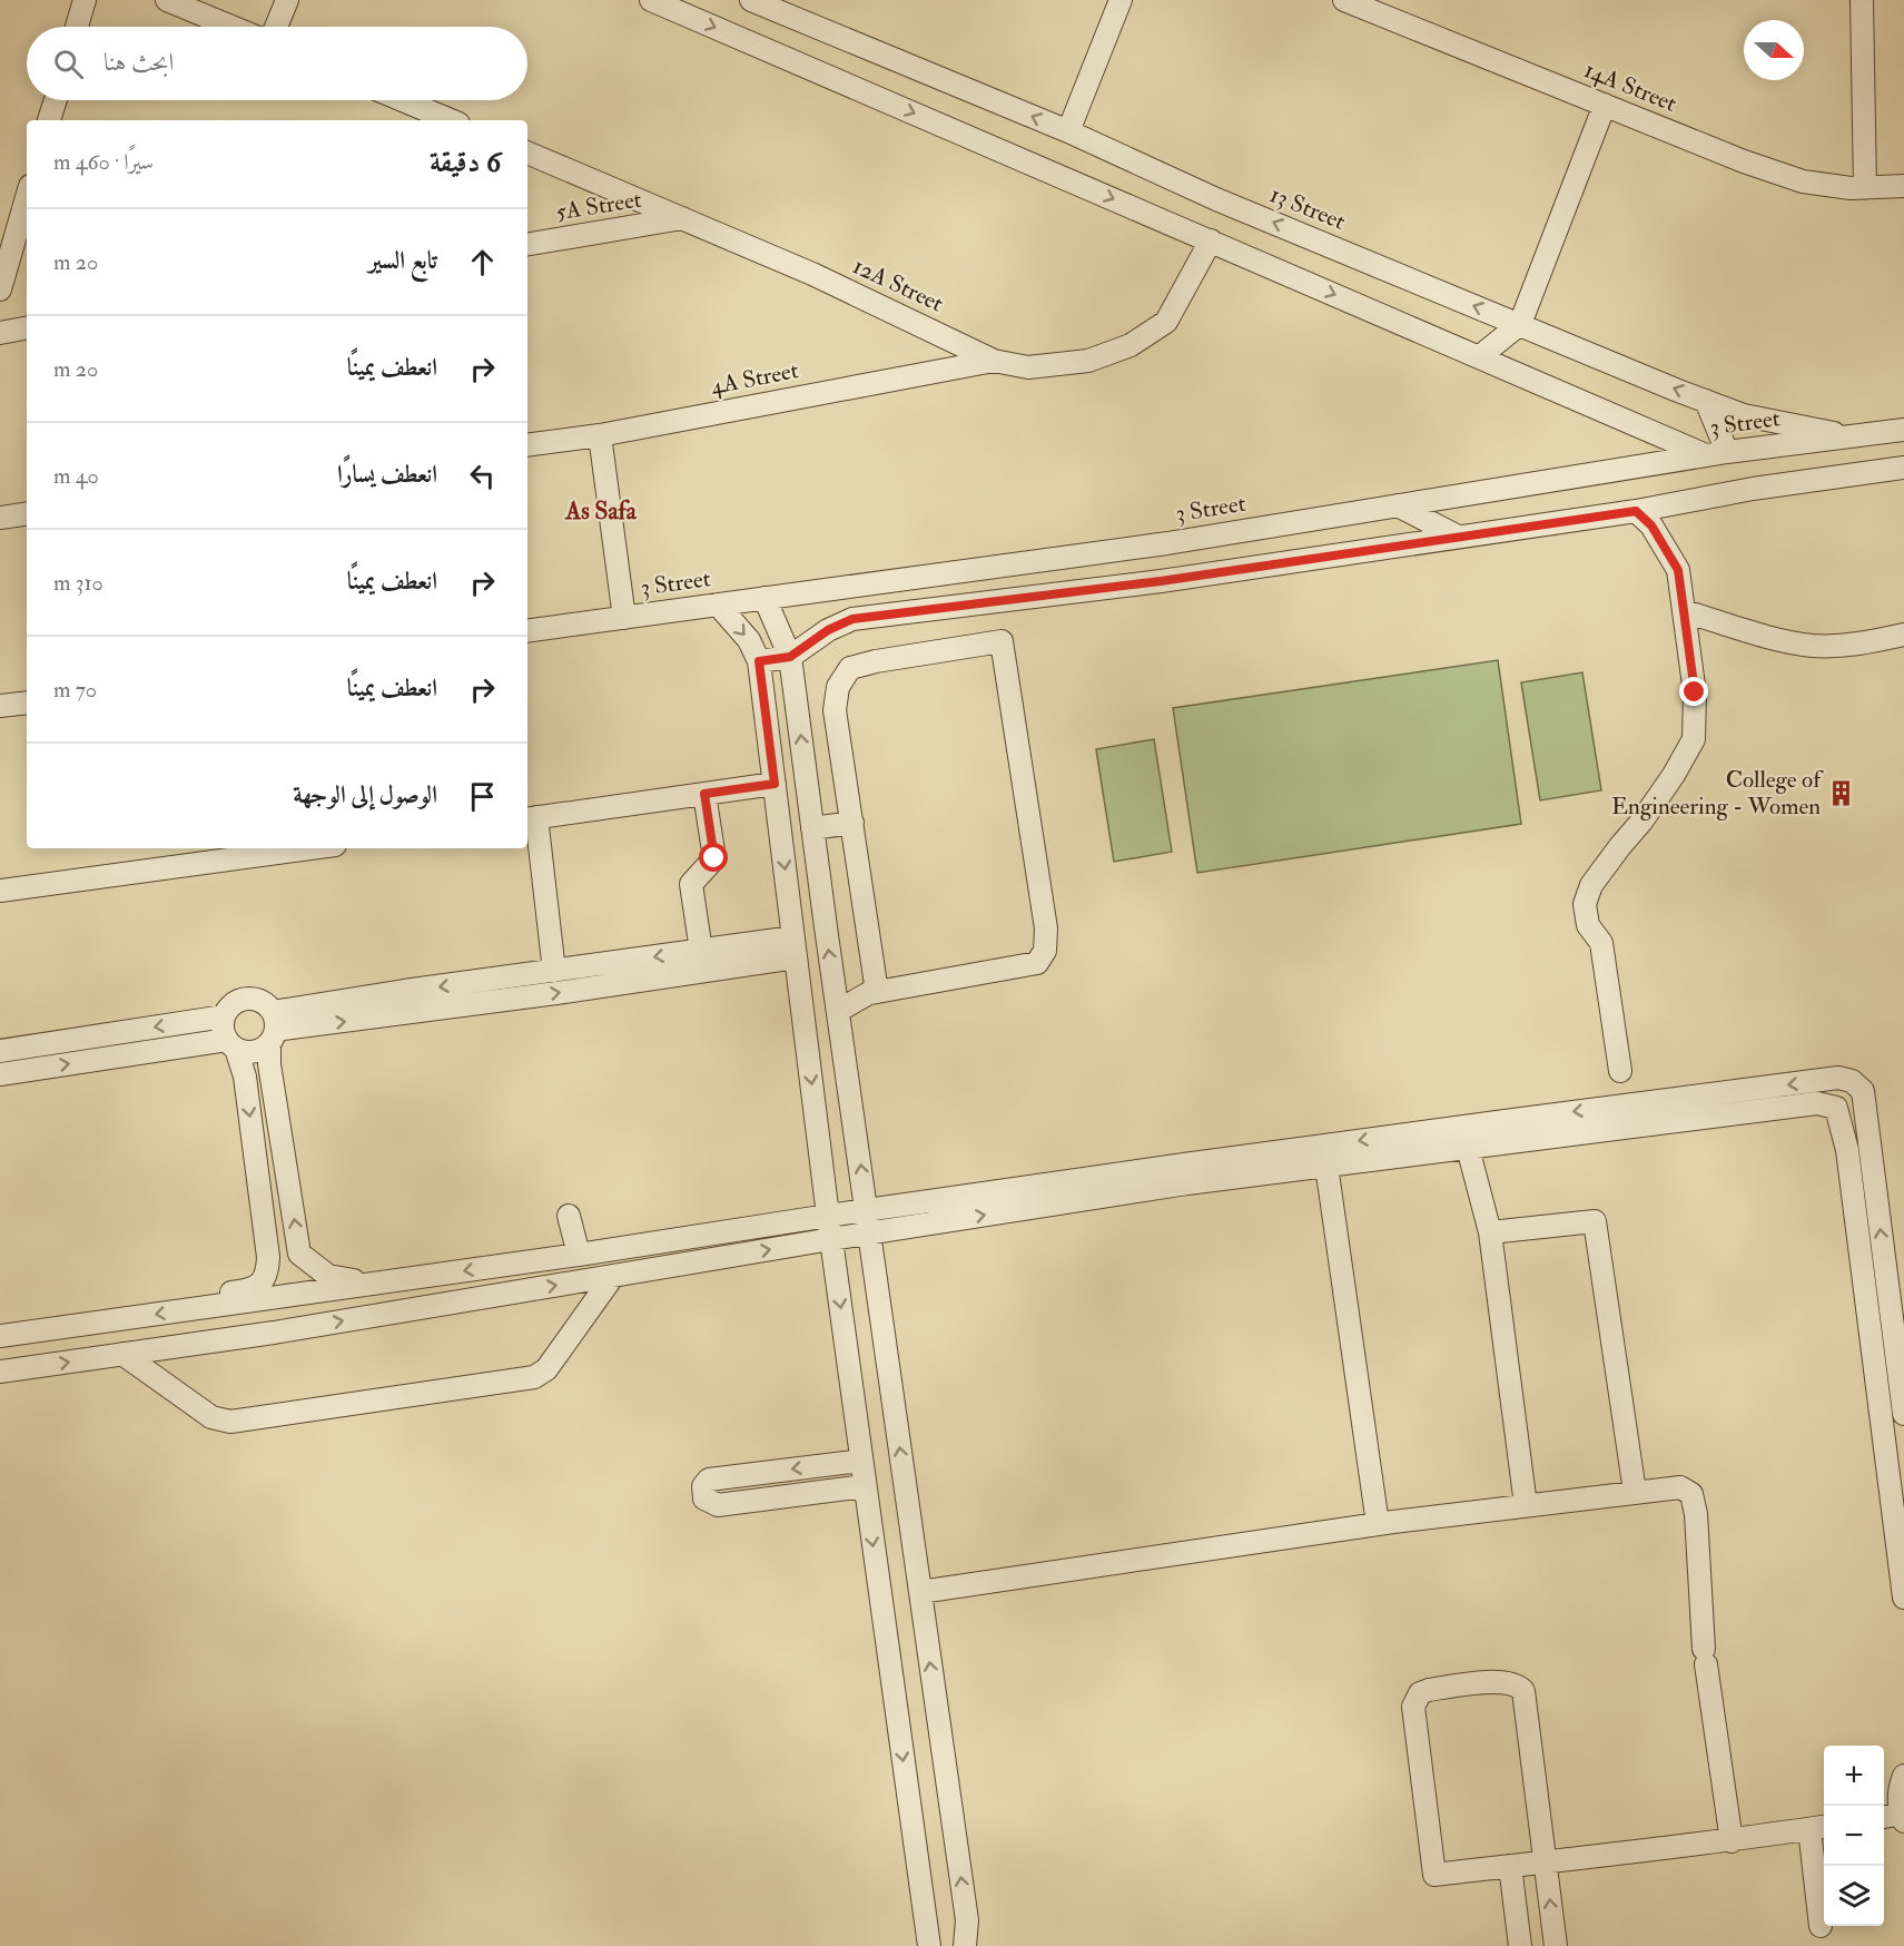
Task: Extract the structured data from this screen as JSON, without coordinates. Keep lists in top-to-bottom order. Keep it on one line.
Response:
{"streets":{"street":["14A Street","5A Street","13 Street","12A Street","4A Street","3 Street"]},"crossings":[["5A Street","12A Street"],["13 Street","3 Street"],["12A Street","4A Street"]],"districts":["As Safa"],"places":{"building":["College of Engineering - Women"]},"north":"right","page":{"search":"ابحث هنا","heading":["6 دقيقة","سيرًا · 460 m"],"list":[["تابع السير","20 m"],["انعطف يمينًا","20 m"],["انعطف يسارًا","40 m"],["انعطف يمينًا","310 m"],["انعطف يمينًا","70 m"],"الوصول إلى الوجهة"],"map_buttons":["+","−"]}}
